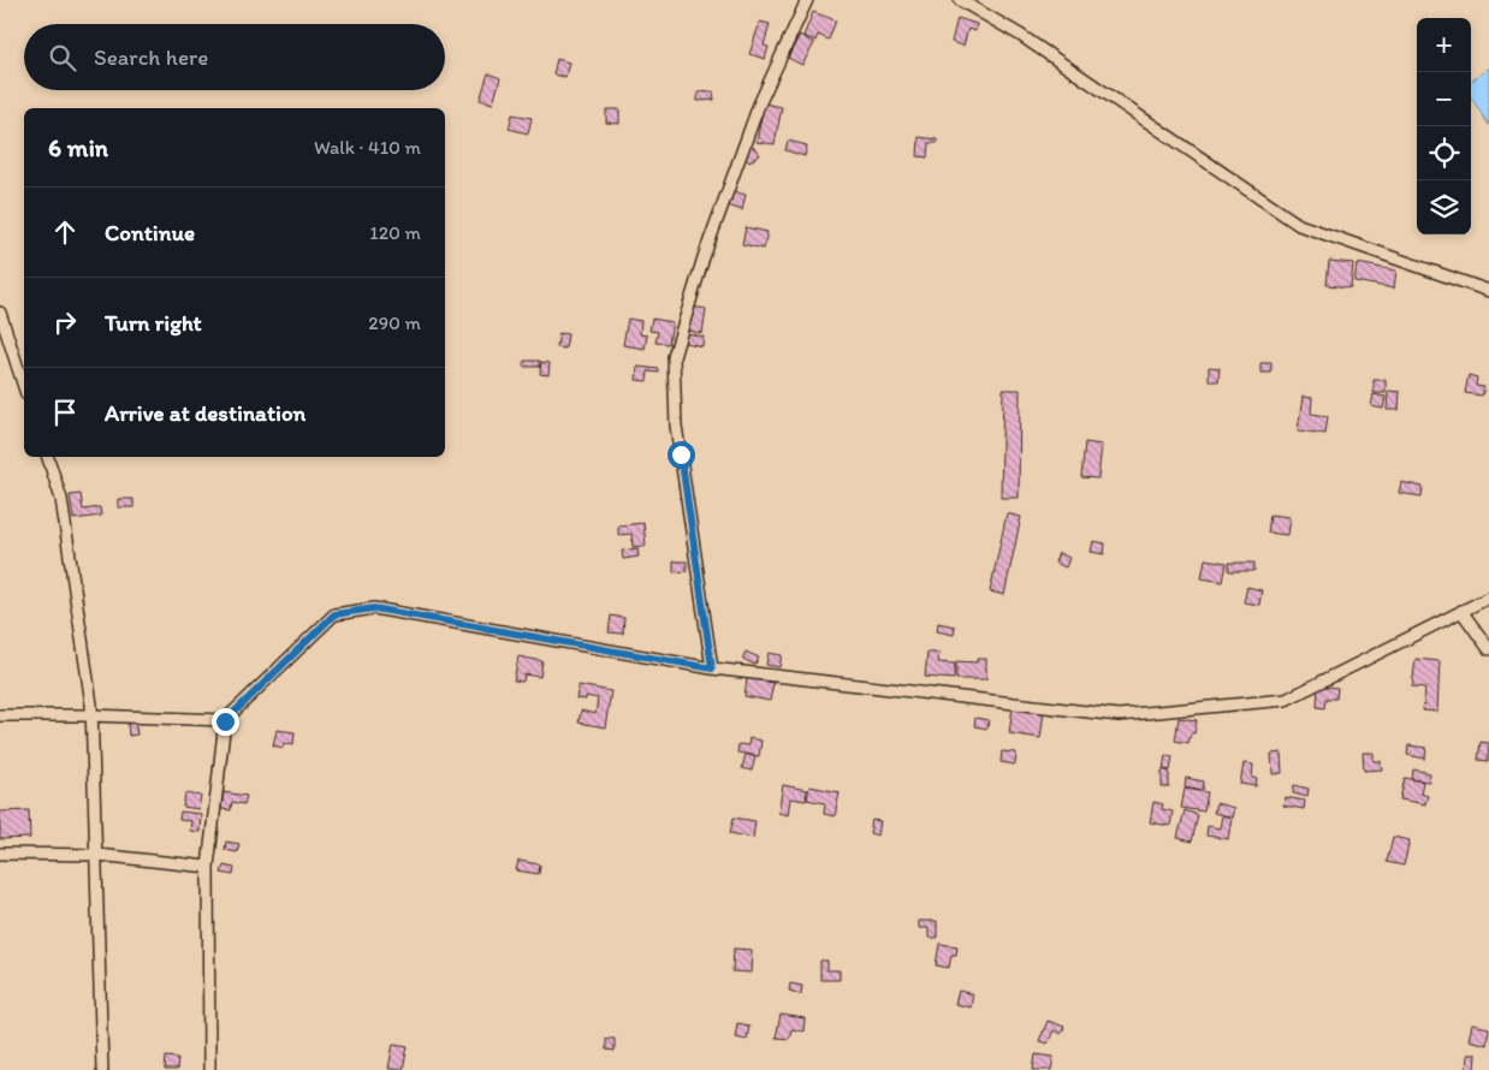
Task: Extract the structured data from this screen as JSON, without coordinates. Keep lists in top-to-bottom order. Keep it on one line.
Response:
{"page":{"map_buttons":["+","−"],"search":"Search here","heading":["6 min","Walk · 410 m"],"list":[["Continue","120 m"],["Turn right","290 m"],"Arrive at destination"]}}
